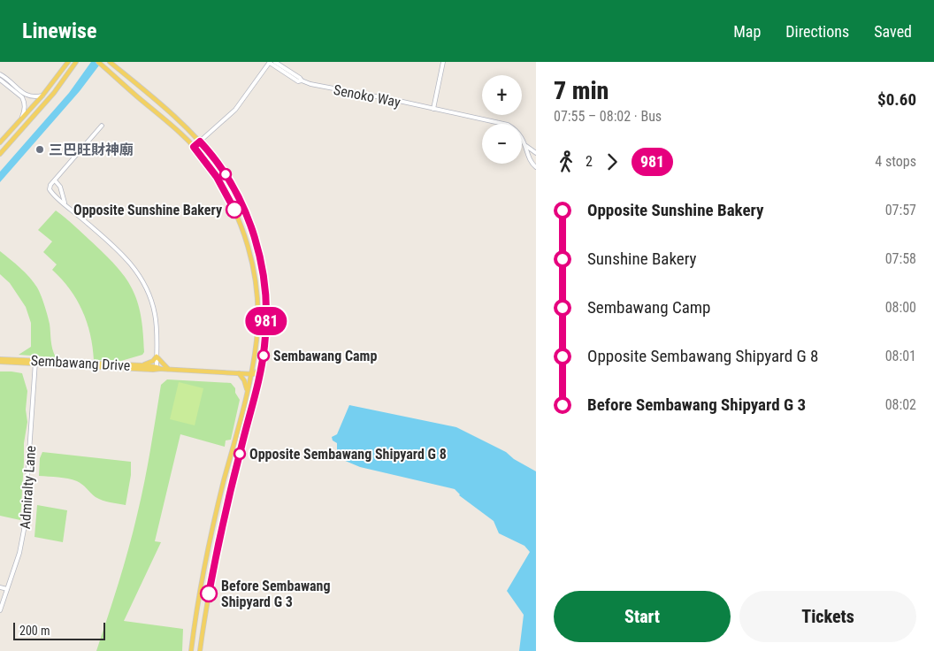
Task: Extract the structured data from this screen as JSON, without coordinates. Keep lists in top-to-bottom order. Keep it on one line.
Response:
{"streets":{"main road":["Sembawang Drive"],"street":["Senoko Way","Admiralty Lane"]},"crossings":[["Sembawang Drive","Admiralty Lane"]],"places":["三巴旺財神廟","Opposite Sunshine Bakery","Sembawang Camp","Opposite Sembawang Shipyard G 8","Before Sembawang Shipyard G 3"],"lines":["bus line 981"],"scale_bar":"200 m","page":{"header":"Linewise","nav":["Map","Directions","Saved"],"on_map":"981","heading":["7 min","07:55 – 08:02 · Bus","$0.60"],"map_buttons":["+","−"],"legs":["2","981","4 stops"],"list":[{"name":"Opposite Sunshine Bakery","value":"07:57"},{"name":"Sunshine Bakery","value":"07:58"},{"name":"Sembawang Camp","value":"08:00"},{"name":"Opposite Sembawang Shipyard G 8","value":"08:01"},{"name":"Before Sembawang Shipyard G 3","value":"08:02"}],"buttons":["Start","Tickets"],"scale":"200 m"}}
